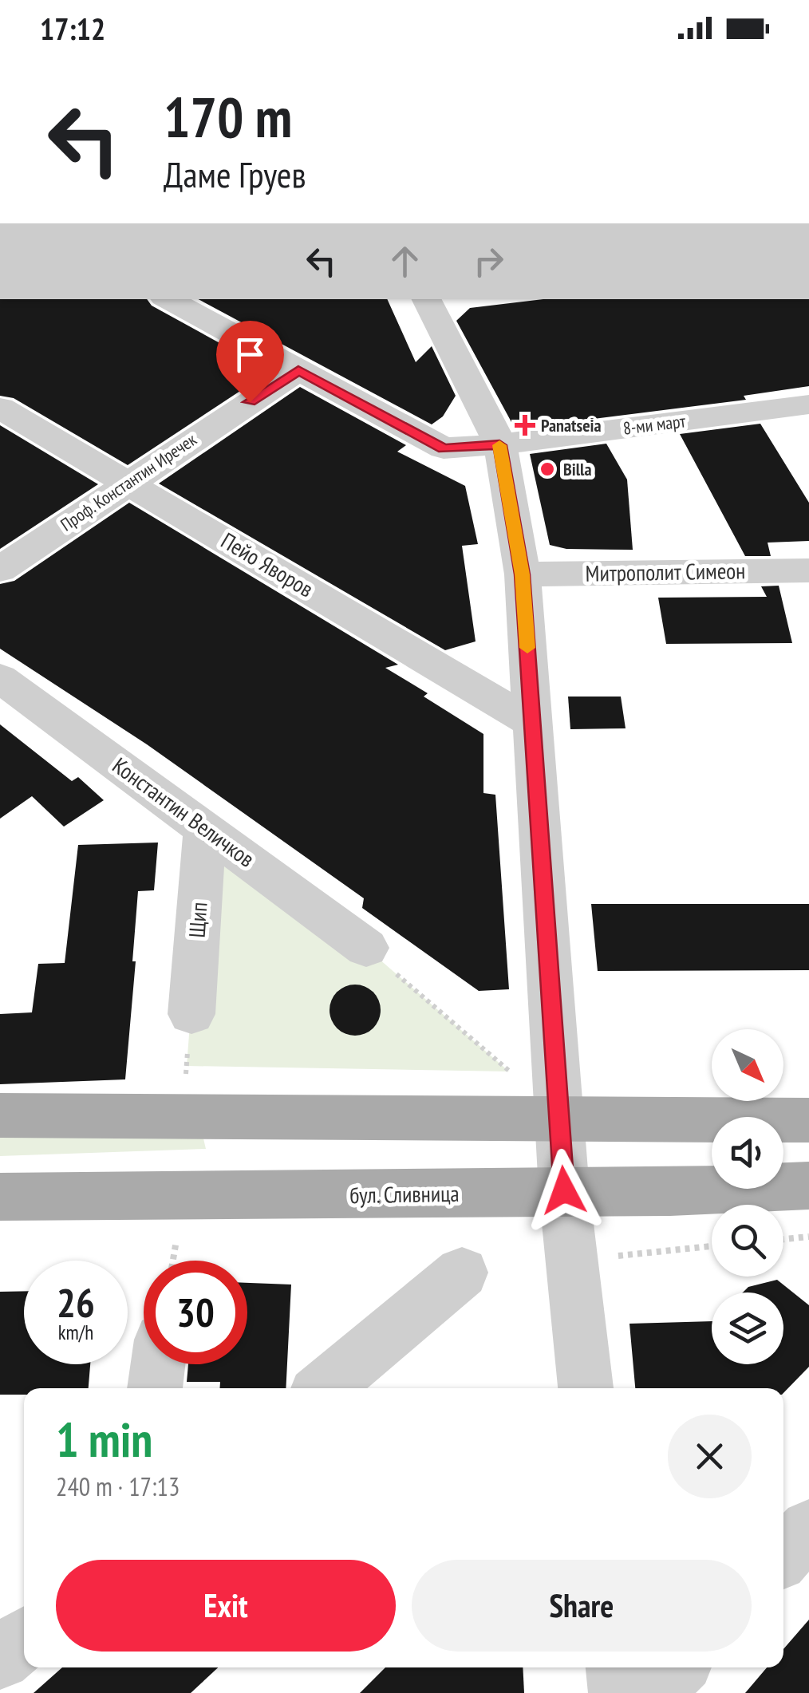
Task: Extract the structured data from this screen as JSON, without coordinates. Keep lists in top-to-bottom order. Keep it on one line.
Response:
{"streets":{"main road":["бул. Сливница"],"street":["8-ми март","Проф. Константин Иречек","Пейо Яворов","Митрополит Симеон","Константин Величков","Щип"]},"crossings":[["8-ми март","Проф. Константин Иречек"],["Проф. Константин Иречек","Пейо Яворов"],["Константин Величков","Щип"]],"places":{"health":["Panatseia"],"other":["Billa"]},"north":"bottom right","page":{"status":"17:12","turn":["170 m","Даме Груев"],"speed":"26 km/h","limit":"30","heading":["1 min","240 m · 17:13"],"buttons":["Exit","Share"]}}
